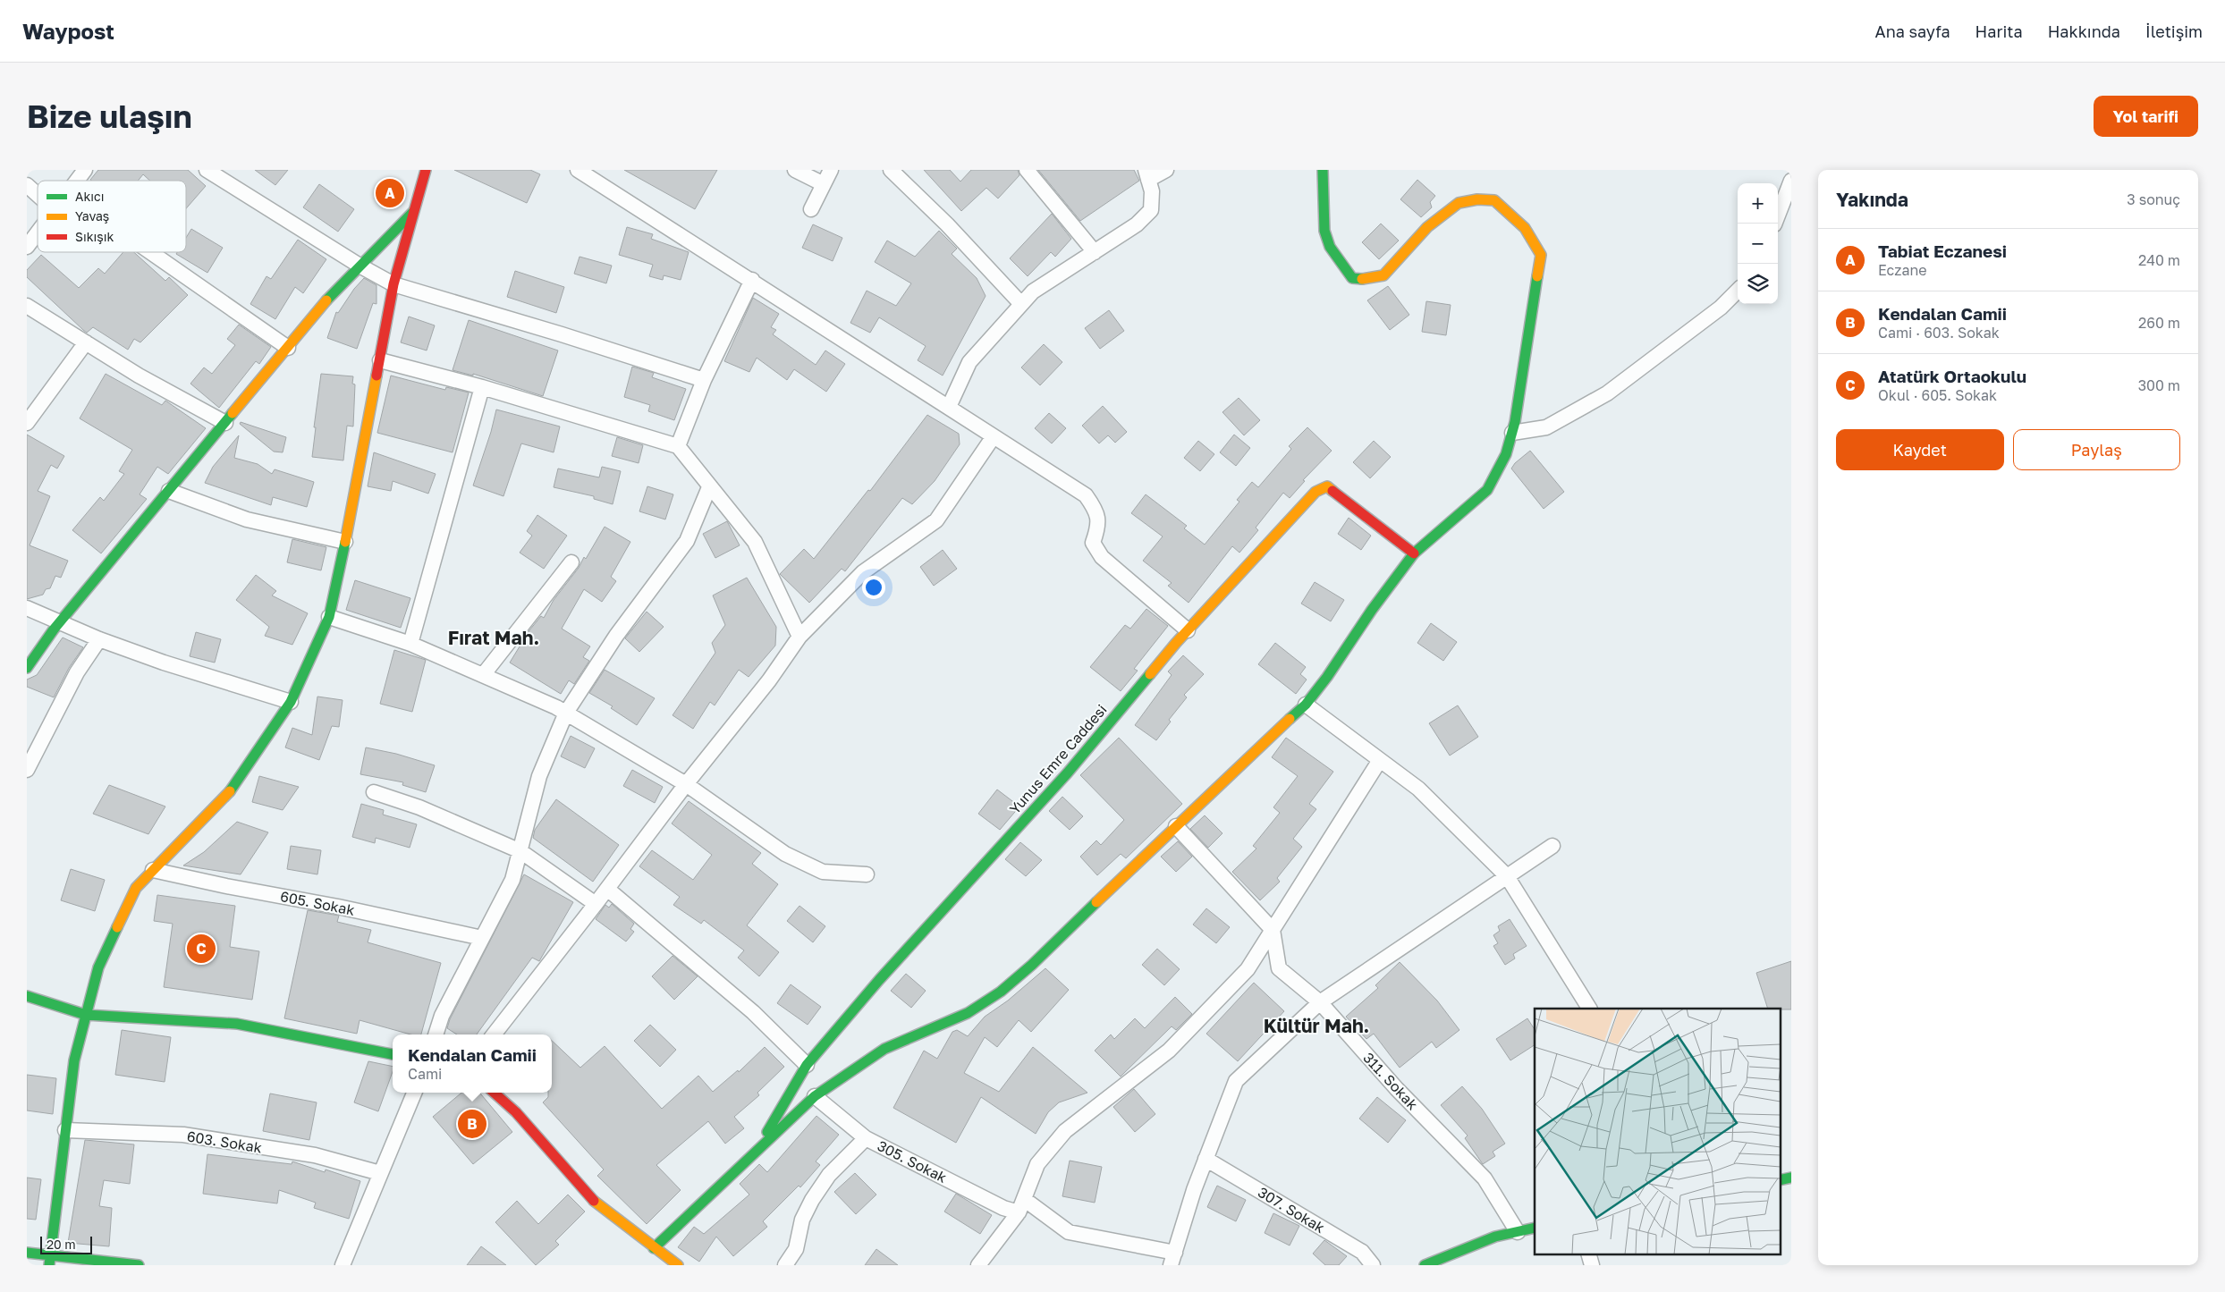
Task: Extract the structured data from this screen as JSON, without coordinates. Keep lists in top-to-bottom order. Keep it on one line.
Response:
{"streets":{"street":["Yunus Emre Caddesi","605. Sokak","311. Sokak","603. Sokak","305. Sokak","307. Sokak"]},"districts":["Fırat Mah.","Kültür Mah."],"legend":["Akıcı","Yavaş","Sıkışık"],"scale_bar":"20 m","page":{"header":"Waypost","nav":["Ana sayfa","Harita","Hakkında","İletişim"],"buttons":["Yol tarifi",["Kaydet","Paylaş"]],"title":"Bize ulaşın","heading":["Yakında","3 sonuç"],"pins":["A","C","B"],"map_buttons":["+","−"],"list":[{"mark":"A","name":"Tabiat Eczanesi","note":"Eczane","value":"240 m"},{"mark":"B","name":"Kendalan Camii","note":"Cami · 603. Sokak","value":"260 m"},{"mark":"C","name":"Atatürk Ortaokulu","note":"Okul · 605. Sokak","value":"300 m"}],"popup":["Kendalan Camii","Cami"],"scale":"20 m"}}
